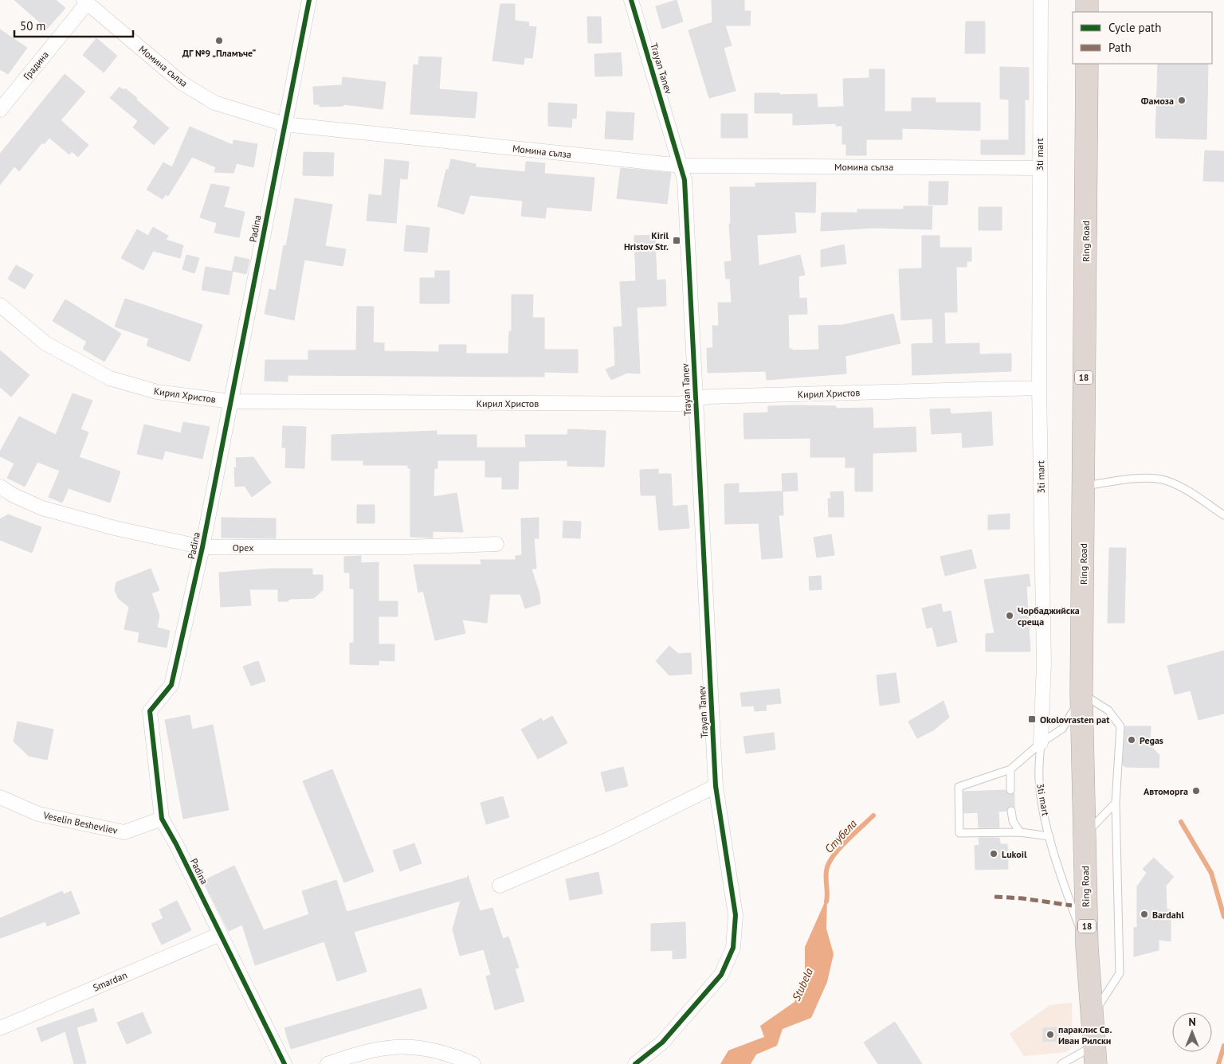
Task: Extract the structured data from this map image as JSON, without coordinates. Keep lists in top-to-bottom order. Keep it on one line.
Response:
{"streets":{"highway":["Ring Road","18"],"street":["Градина","Момина сълза","Trayan Tanev","3ti mart","Padina","Кирил Христов","Орех","Veselin Beshevliev","Smardan"]},"crossings":[["Градина","Момина сълза"],["Момина сълза","Trayan Tanev"],["Момина сълза","3ti mart"],["Момина сълза","Padina"],["Trayan Tanev","Кирил Христов"],["3ti mart","Ring Road"],["3ti mart","Кирил Христов"],["Padina","Кирил Христов"],["Padina","Орех"],["Padina","Veselin Beshevliev"],["Padina","Smardan"]],"water":["Стубела","Stubela"],"places":{"other":["ДГ №9 „Пламъче“","Фамоза","Чорбаджийска среща","Pegas","Автоморга","Lukoil","Bardahl","параклис Св. Иван Рилски"],"transit":["Kiril Hristov Str.","Okolovrasten pat"]},"legend":["Cycle path","Path"],"scale_bar":"50 m","north":"top"}
